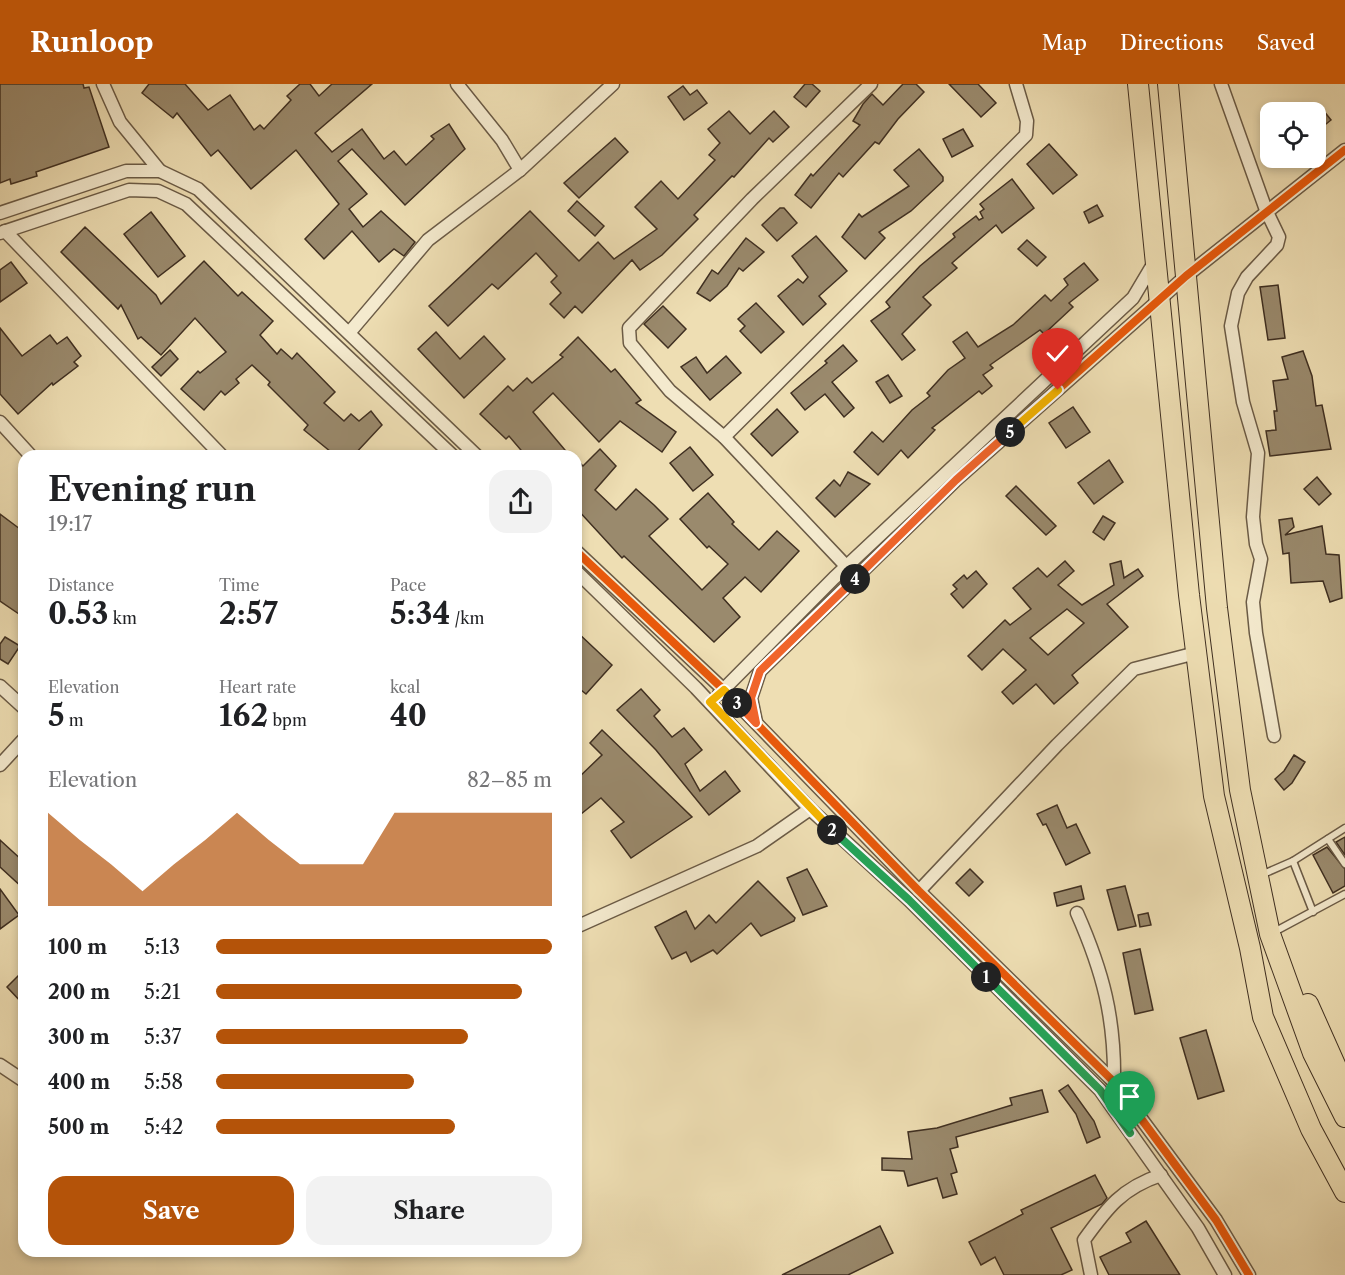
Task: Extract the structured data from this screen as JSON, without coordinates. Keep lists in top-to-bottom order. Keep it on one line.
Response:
{"page":{"header":"Runloop","nav":["Map","Directions","Saved"],"pins":["5","4","3","2","1"],"heading":["Evening run","19:17"],"stats":[["Distance","0.53 km"],["Time","2:57"],["Pace","5:34 /km"],["Elevation","5 m"],["Heart rate","162 bpm"],["kcal","40"]],"chart":["Elevation","82–85 m"],"list":[{"name":"100 m","note":"5:13"},{"name":"200 m","note":"5:21"},{"name":"300 m","note":"5:37"},{"name":"400 m","note":"5:58"},{"name":"500 m","note":"5:42"}],"buttons":["Save","Share"]}}
